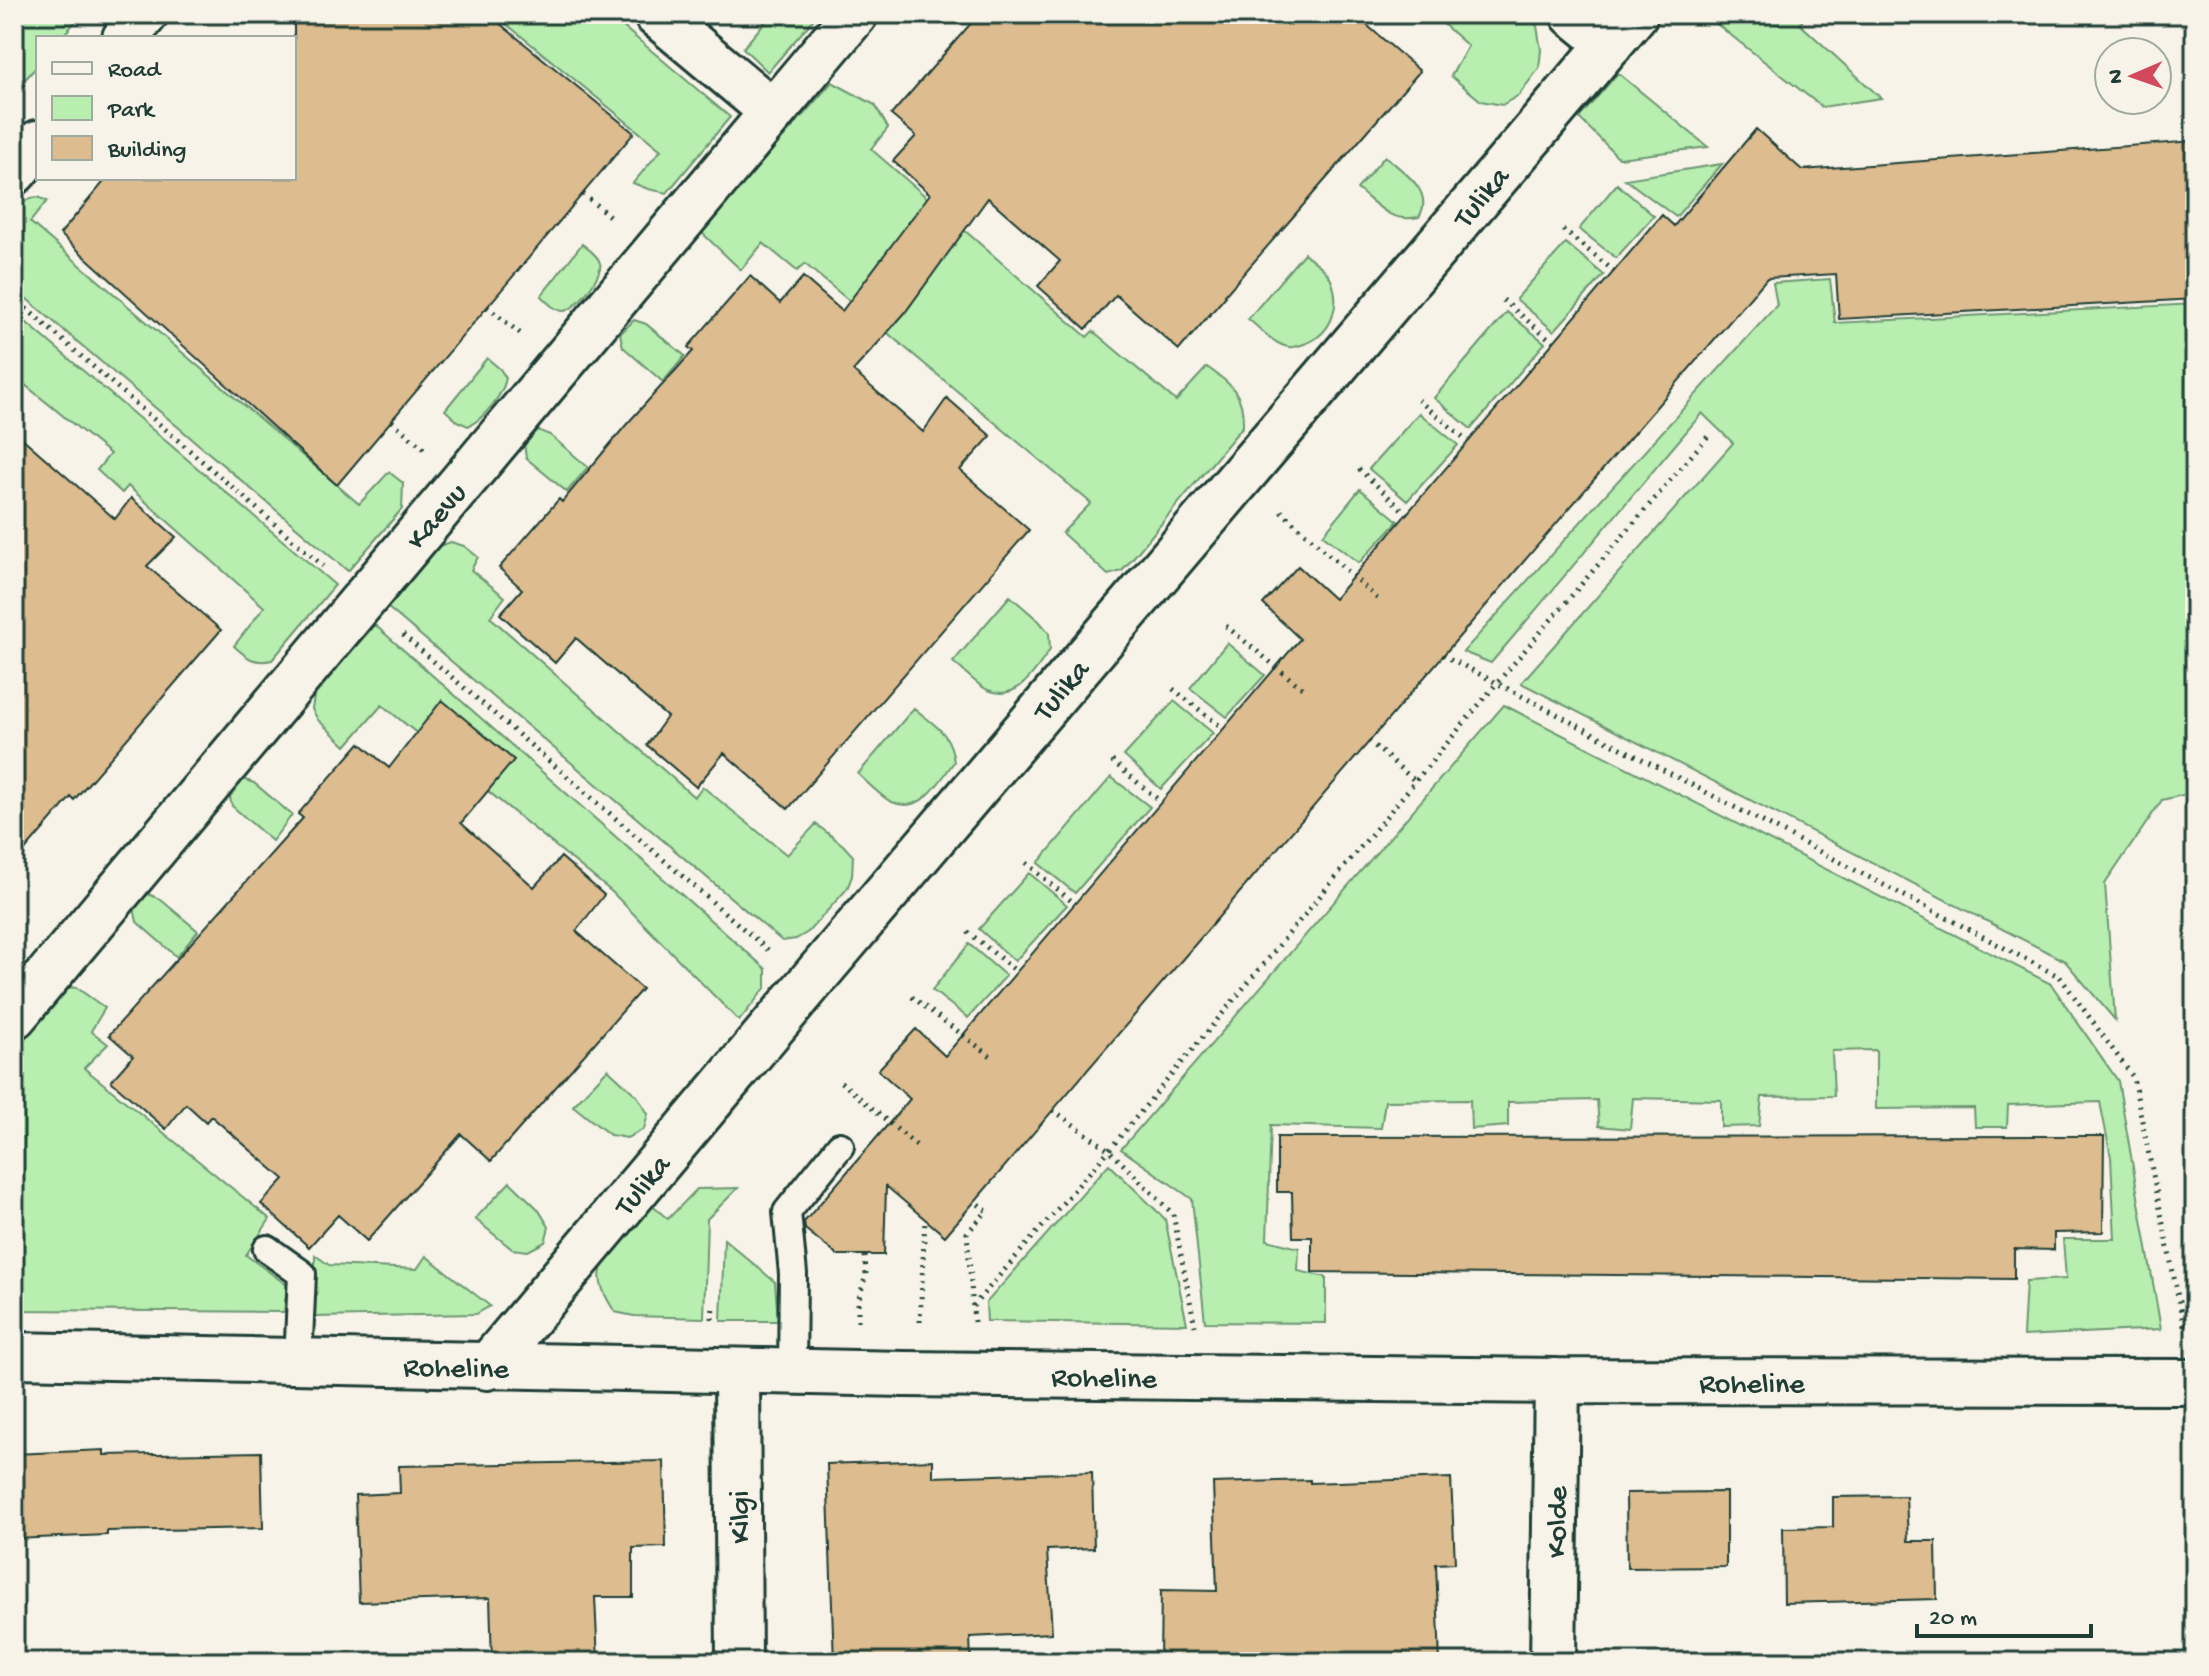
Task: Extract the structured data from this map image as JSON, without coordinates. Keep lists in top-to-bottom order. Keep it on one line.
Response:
{"streets":{"street":["Tulika","Kaevu","Roheline","Kilgi","Kolde"]},"crossings":[["Tulika","Roheline"],["Roheline","Kilgi"],["Roheline","Kolde"]],"legend":["Road","Park","Building"],"scale_bar":"20 m","north":"left"}
